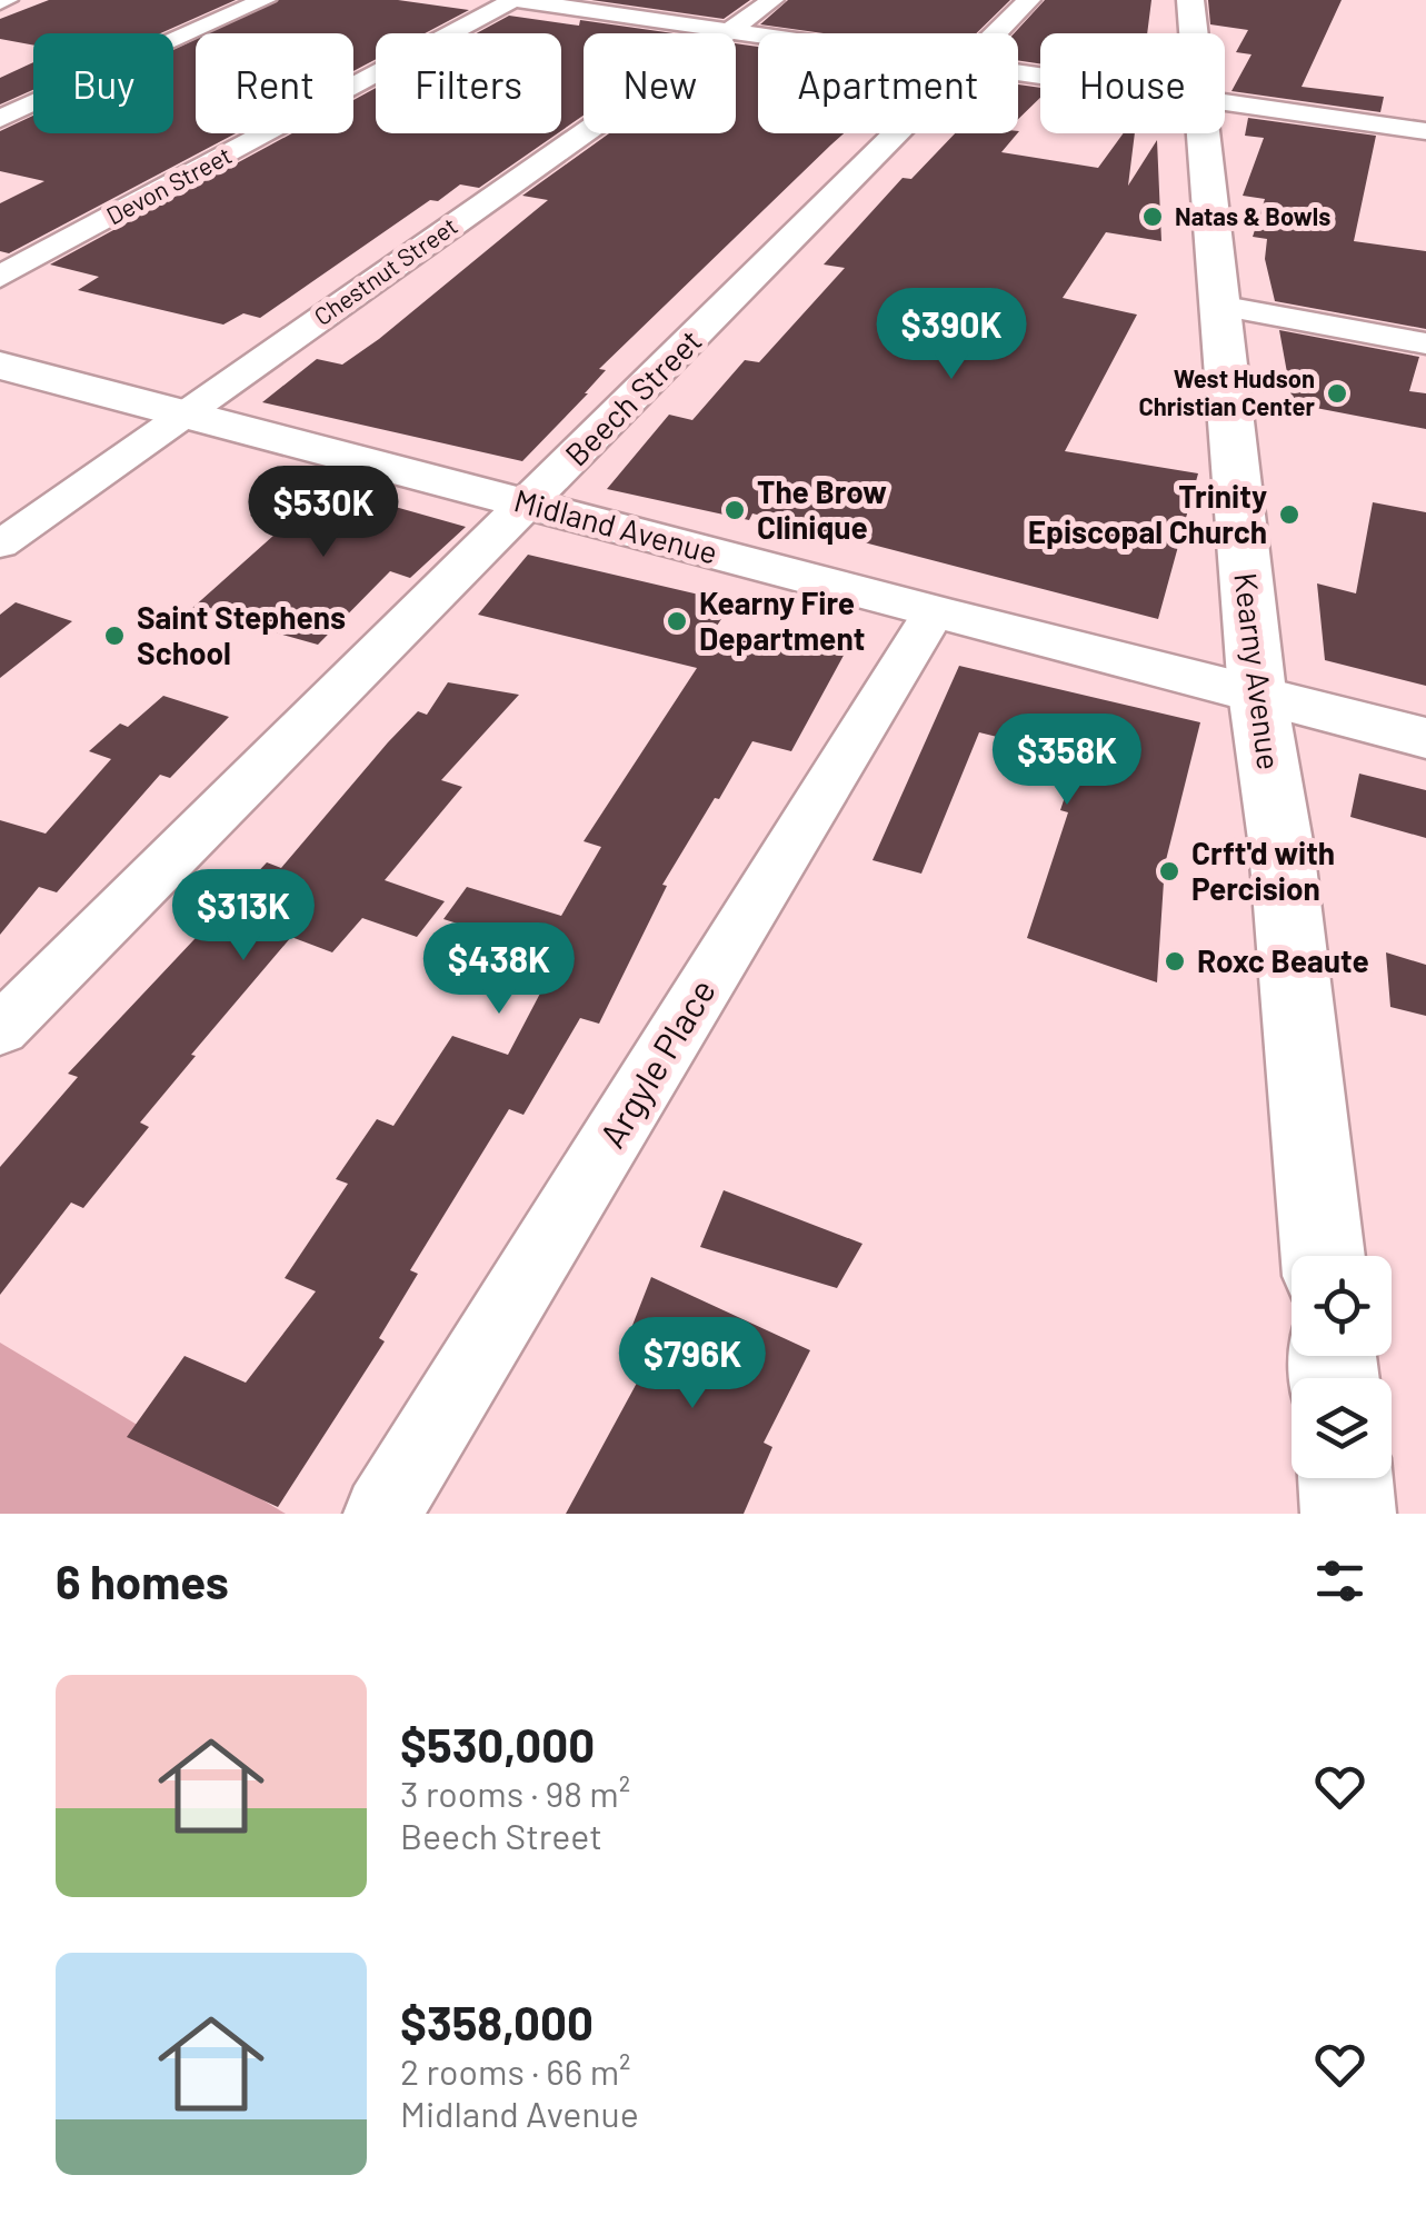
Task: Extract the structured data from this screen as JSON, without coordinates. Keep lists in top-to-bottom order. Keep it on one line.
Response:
{"streets":{"main road":["Midland Avenue","Kearny Avenue"],"street":["Devon Street","Chestnut Street","Beech Street","Argyle Place"]},"crossings":[["Chestnut Street","Midland Avenue"],["Beech Street","Midland Avenue"],["Midland Avenue","Kearny Avenue"],["Midland Avenue","Argyle Place"]],"places":["Natas & Bowls","West Hudson Christian Center","The Brow Clinique","Trinity Episcopal Church","Kearny Fire Department","Saint Stephens School","Crft'd with Percision","Roxc Beaute"],"page":{"chip":["Buy","Rent","Filters","New","Apartment","House"],"price":["$390K","$530K","$358K","$313K","$438K","$796K"],"heading":"6 homes","list":[{"name":"$530,000","note":"3 rooms · 98 m² · Beech Street"},{"name":"$358,000","note":"2 rooms · 66 m² · Midland Avenue"}]}}
